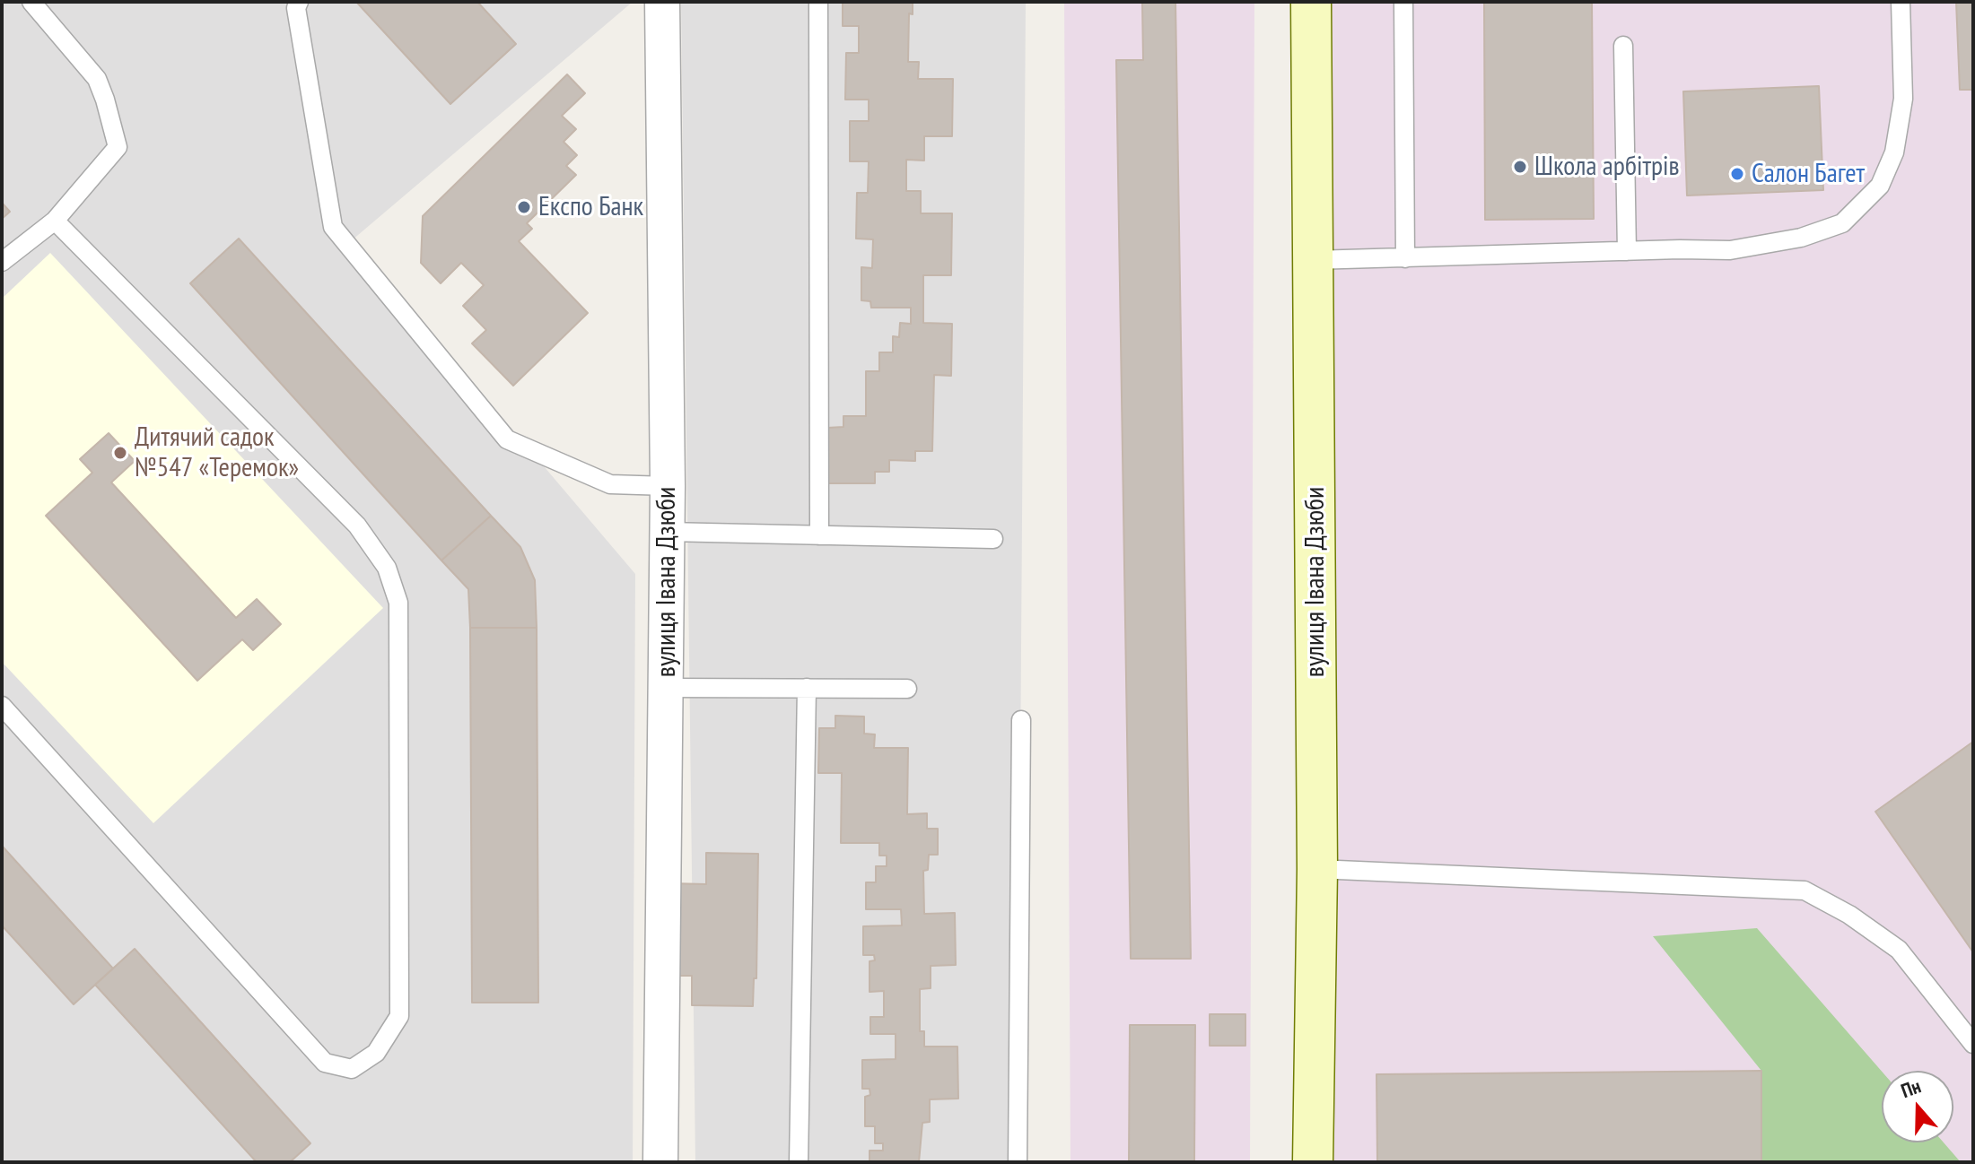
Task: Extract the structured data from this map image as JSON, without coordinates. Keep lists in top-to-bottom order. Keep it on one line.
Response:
{"streets":{"main road":["вулиця Івана Дзюби"]},"places":["Школа арбітрів","Салон Багет","Експо Банк","Дитячий садок №547 «Теремок»"],"north":"top"}
